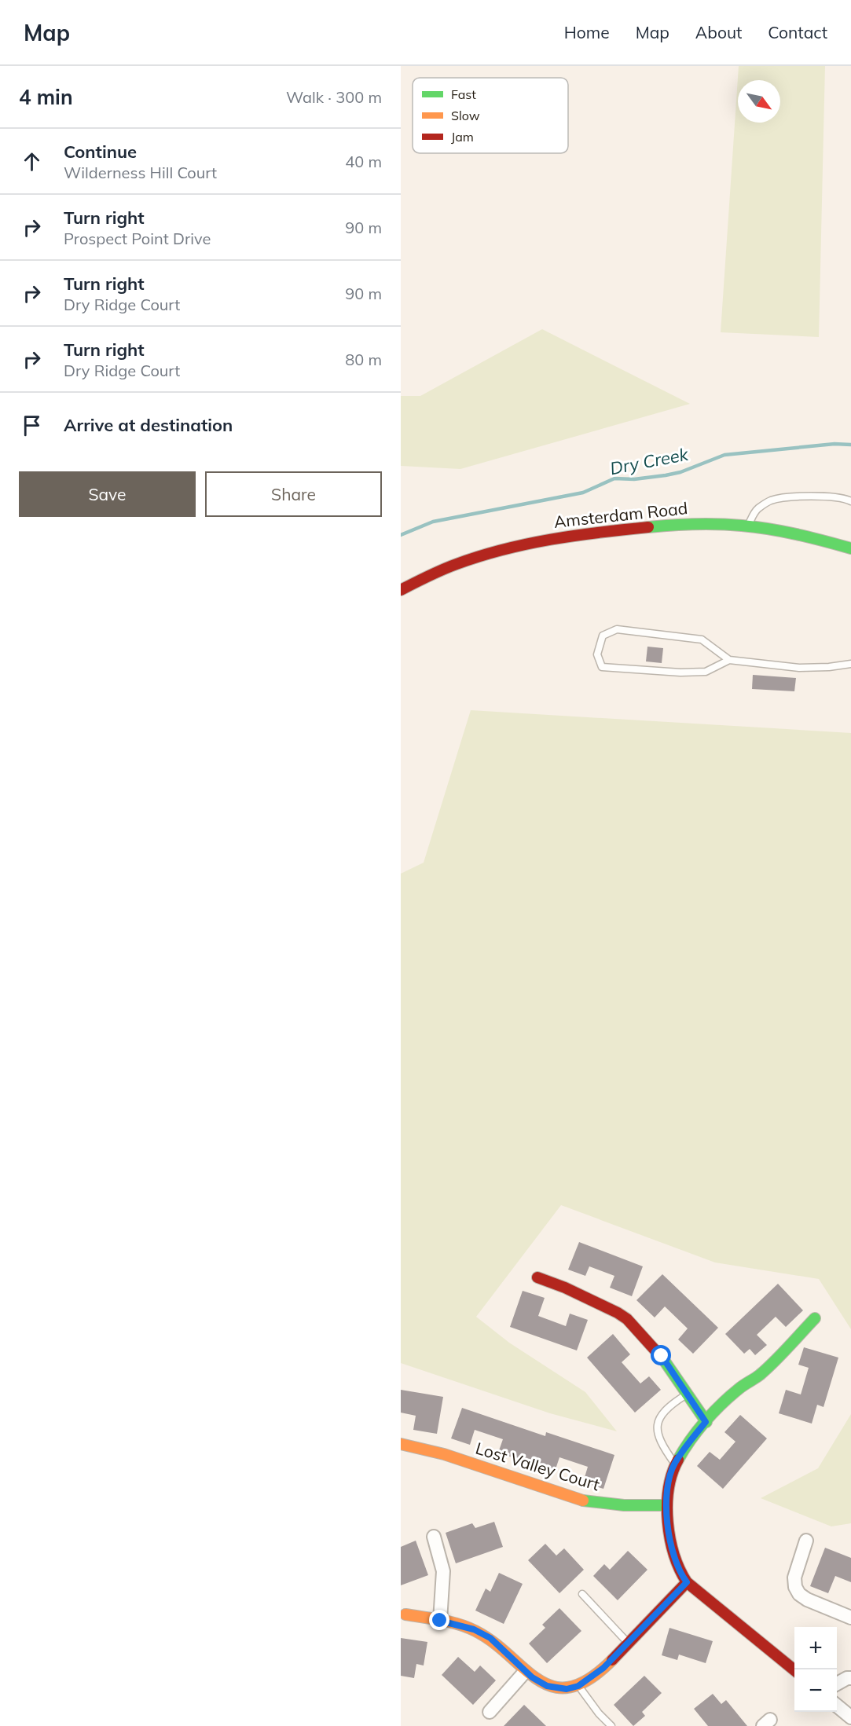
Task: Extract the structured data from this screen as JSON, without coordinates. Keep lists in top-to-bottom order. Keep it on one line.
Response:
{"streets":{"street":["Amsterdam Road","Lost Valley Court"]},"water":["Dry Creek"],"legend":["Fast","Slow","Jam"],"north":"bottom right","page":{"header":"Map","nav":["Home","Map","About","Contact"],"heading":["4 min","Walk · 300 m"],"list":[["Continue","Wilderness Hill Court","40 m"],["Turn right","Prospect Point Drive","90 m"],["Turn right","Dry Ridge Court","90 m"],["Turn right","Dry Ridge Court","80 m"],"Arrive at destination"],"buttons":["Save","Share"],"map_buttons":["+","−"]}}
